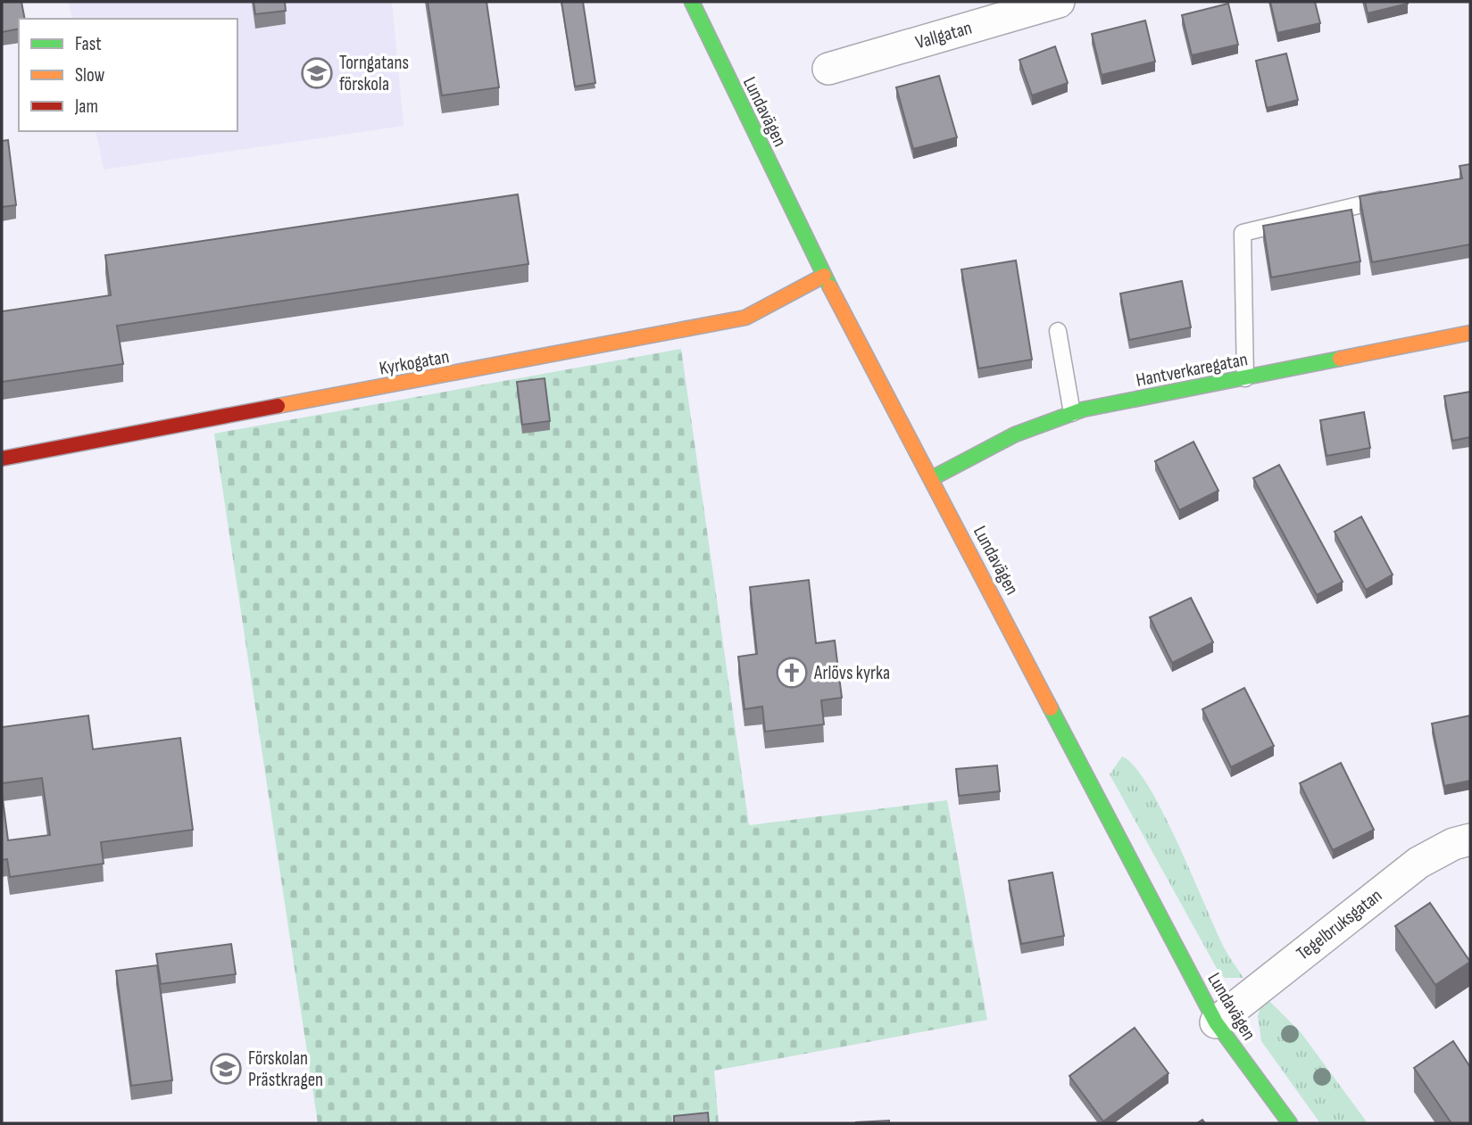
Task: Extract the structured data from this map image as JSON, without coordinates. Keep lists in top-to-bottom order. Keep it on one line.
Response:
{"streets":{"street":["Vallgatan","Lundavägen","Kyrkogatan","Hantverkaregatan","Tegelbruksgatan"]},"crossings":[["Lundavägen","Kyrkogatan"],["Lundavägen","Hantverkaregatan"],["Lundavägen","Tegelbruksgatan"]],"places":{"school or university":["Torngatans förskola","Förskolan Prästkragen"],"church":["Arlövs kyrka"]},"legend":["Fast","Slow","Jam"]}
